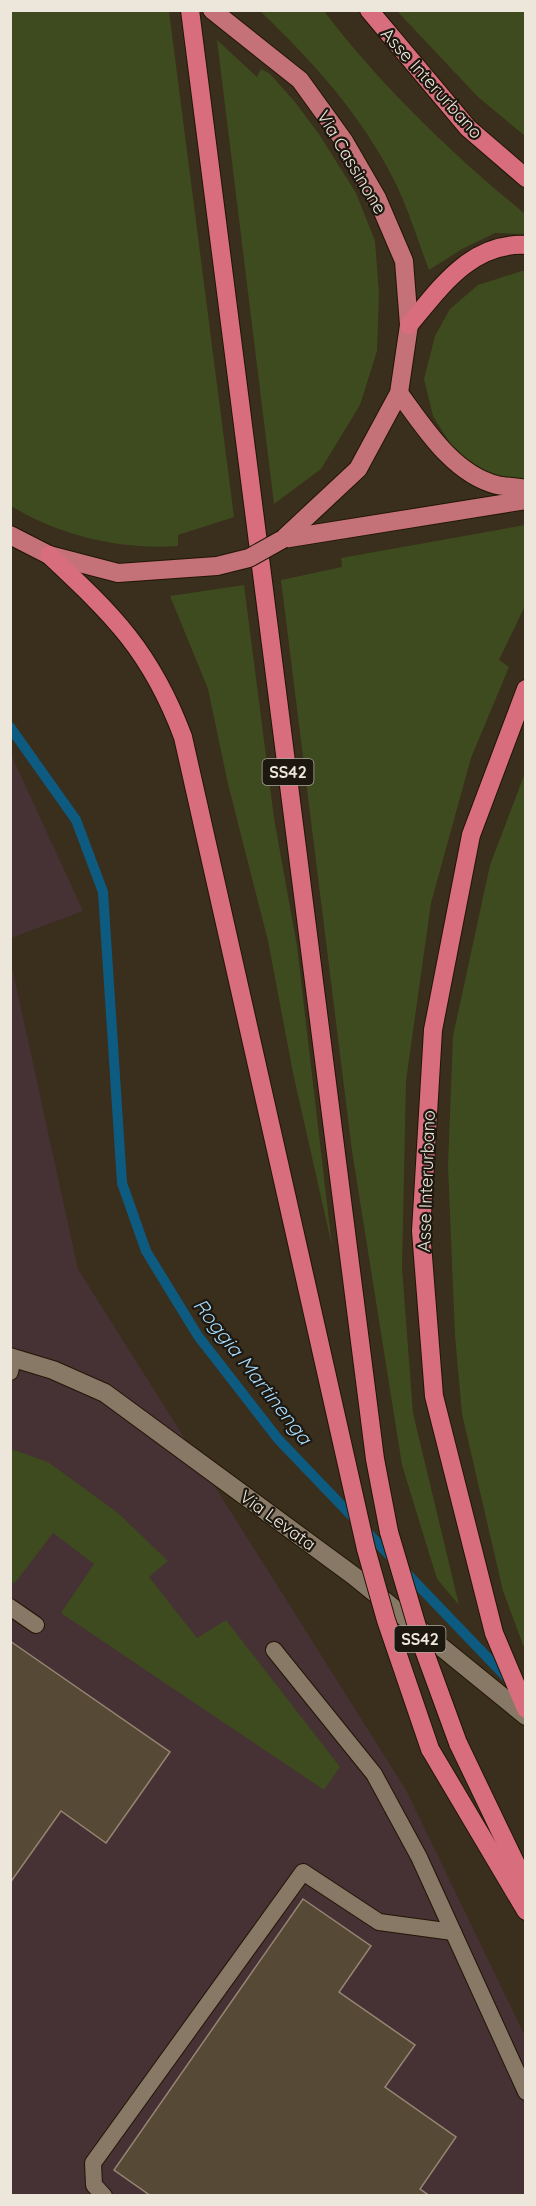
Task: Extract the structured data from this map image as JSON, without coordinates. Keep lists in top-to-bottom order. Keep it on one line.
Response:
{"streets":{"highway":["Asse Interurbano","SS42"],"main road":["Via Cassinone"],"street":["Via Levata"]},"water":["Roggia Martinenga"]}
